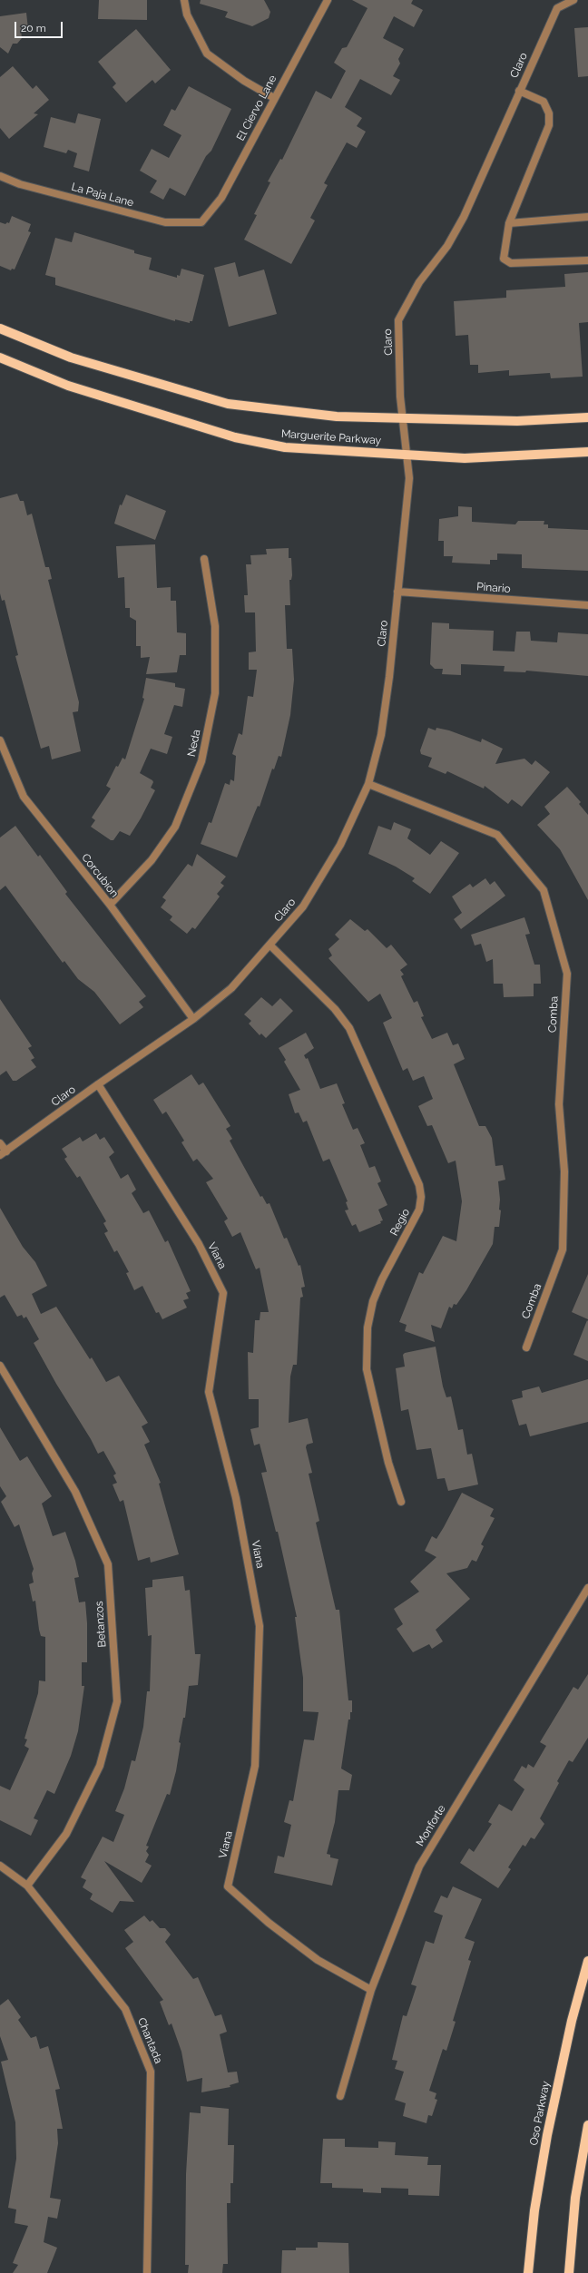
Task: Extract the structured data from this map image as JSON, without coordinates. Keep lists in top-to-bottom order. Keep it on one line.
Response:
{"streets":{"main road":["Marguerite Parkway","Oso Parkway"],"street":["Claro","El Ciervo Lane","La Paja Lane","Pinario","Neda","Corcubion","Comba","Regio","Viana","Betanzos","Monforte","Chantada"]},"crossings":[["Claro","Marguerite Parkway"],["Claro","Pinario"],["Claro","Corcubion"],["Claro","Comba"],["Claro","Regio"],["Claro","Viana"],["El Ciervo Lane","La Paja Lane"],["Neda","Corcubion"],["Viana","Monforte"],["Betanzos","Chantada"]],"scale_bar":"20 m"}
